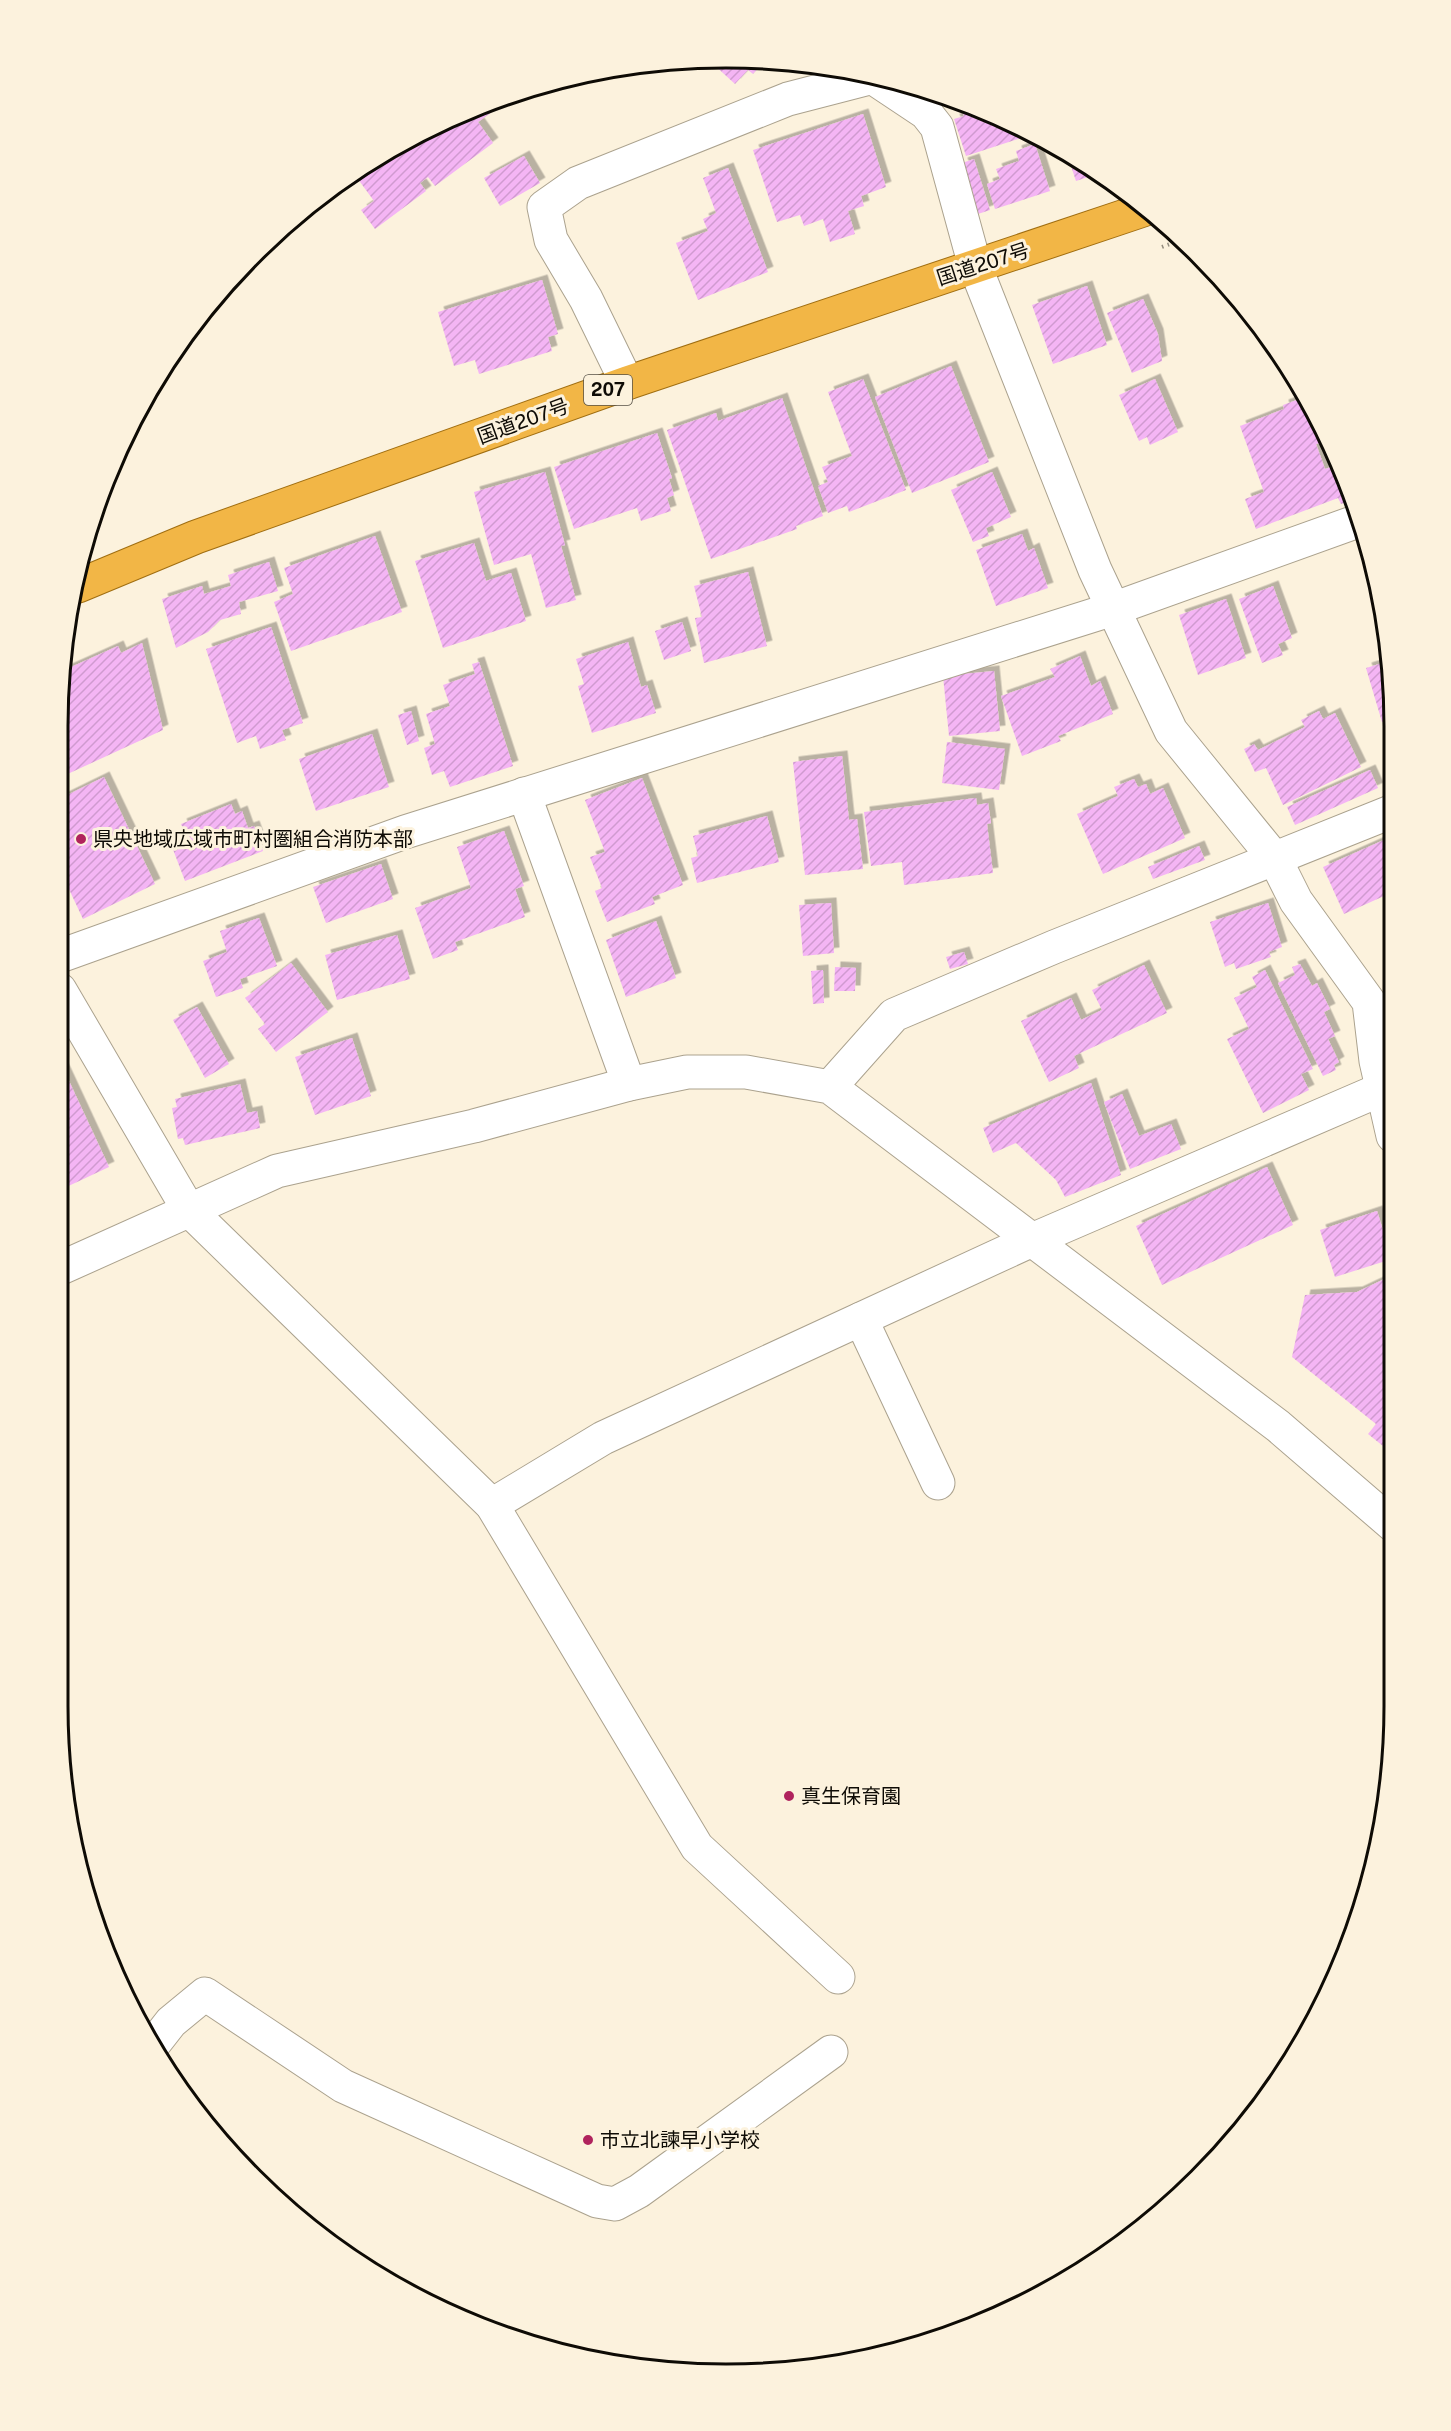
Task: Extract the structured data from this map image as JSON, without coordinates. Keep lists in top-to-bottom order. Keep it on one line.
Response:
{"streets":{"highway":["国道207号","207"]},"places":["県央地域広域市町村圏組合消防本部","真生保育園","市立北諫早小学校"]}
